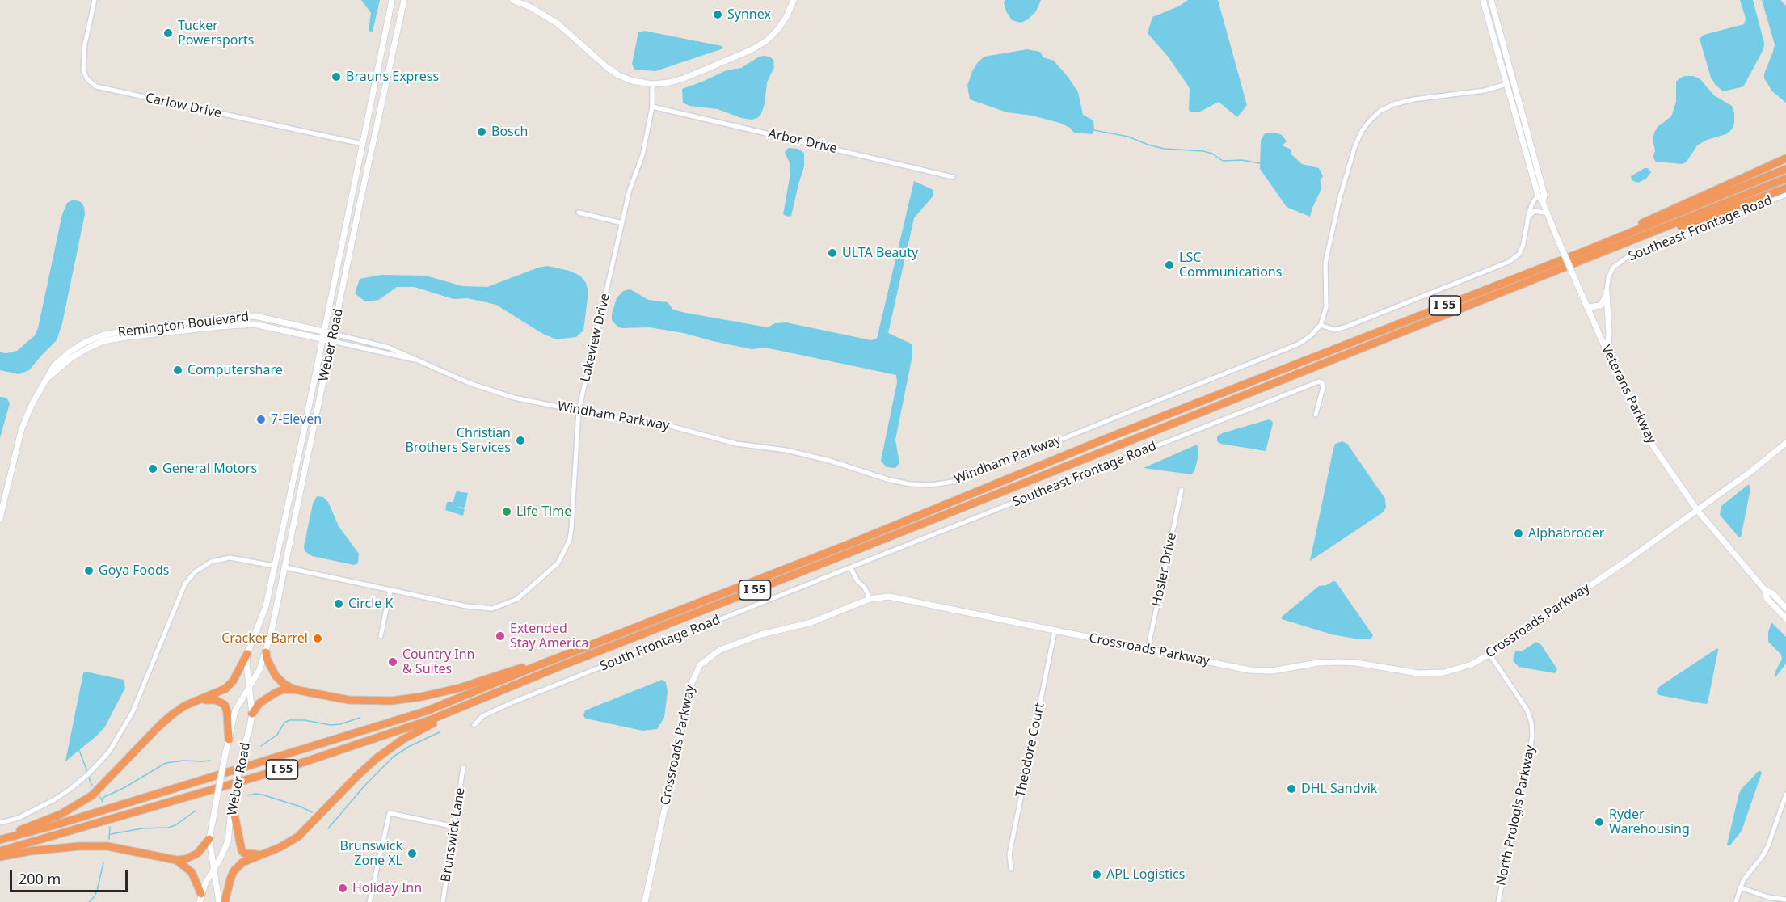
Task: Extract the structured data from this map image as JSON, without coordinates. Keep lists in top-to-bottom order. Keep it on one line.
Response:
{"streets":{"highway":["I 55"],"main road":["Remington Boulevard","Weber Road","Veterans Parkway","Crossroads Parkway"],"street":["Carlow Drive","Arbor Drive","Southeast Frontage Road","Lakeview Drive","Windham Parkway","Hosler Drive","South Frontage Road","Theodore Court","North Prologis Parkway","Brunswick Lane"]},"crossings":[["Carlow Drive","Weber Road"],["Arbor Drive","Lakeview Drive"],["Southeast Frontage Road","South Frontage Road"],["Remington Boulevard","Weber Road"],["Remington Boulevard","Windham Parkway"],["Lakeview Drive","Weber Road"],["Lakeview Drive","Windham Parkway"],["Weber Road","Windham Parkway"],["Veterans Parkway","Crossroads Parkway"],["Hosler Drive","Crossroads Parkway"],["Crossroads Parkway","Theodore Court"],["Crossroads Parkway","North Prologis Parkway"]],"places":["Synnex","Tucker Powersports","Brauns Express","Bosch","ULTA Beauty","LSC Communications","Computershare","7-Eleven","Christian Brothers Services","General Motors","Life Time","Alphabroder","Goya Foods","Circle K","Extended Stay America","Cracker Barrel","Country Inn & Suites","DHL Sandvik","Ryder Warehousing","Brunswick Zone XL","APL Logistics","Holiday Inn"],"scale_bar":"200 m"}
